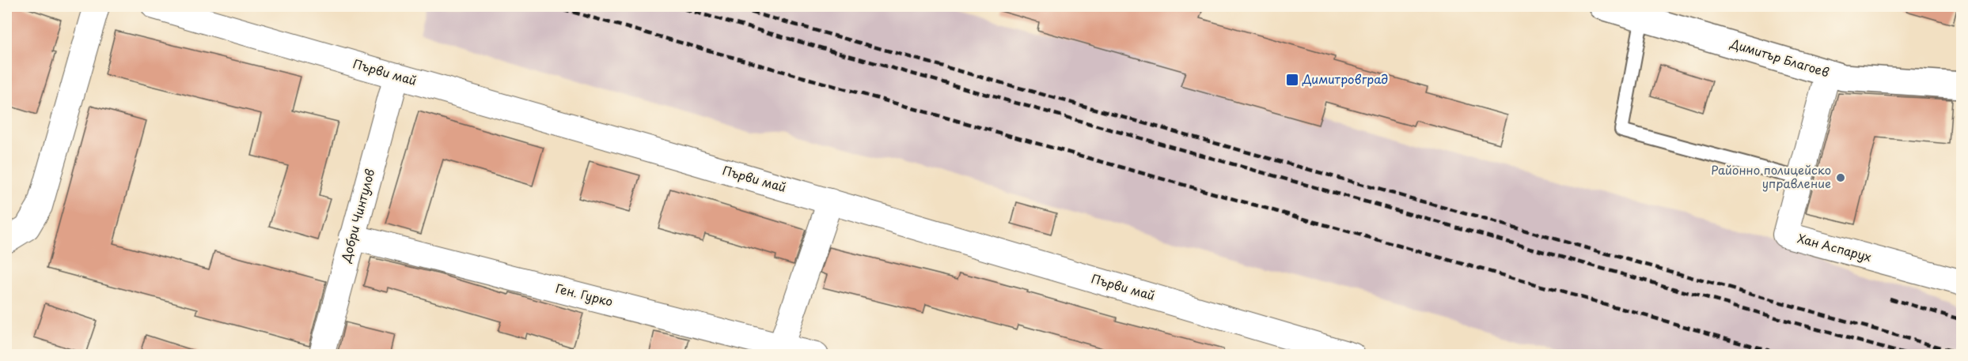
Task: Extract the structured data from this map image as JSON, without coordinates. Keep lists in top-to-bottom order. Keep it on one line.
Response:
{"streets":{"street":["Димитър Благоев","Първи май","Добри Чинтулов","Хан Аспарух","Ген. Гурко"]},"crossings":[["Димитър Благоев","Хан Аспарух"],["Първи май","Добри Чинтулов"],["Добри Чинтулов","Ген. Гурко"]],"places":{"transit":["Димитровград"],"other":["Районно полицейско управление"]}}
